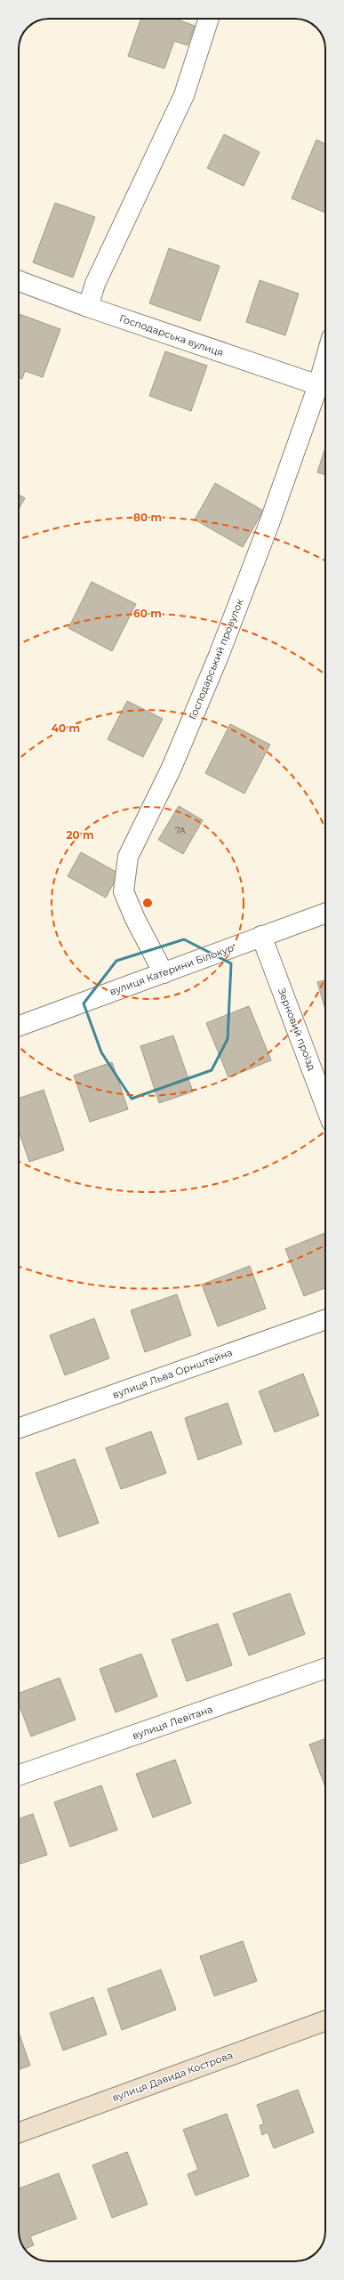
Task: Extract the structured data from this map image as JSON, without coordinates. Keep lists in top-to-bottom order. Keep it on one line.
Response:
{"streets":{"street":["Господарська вулиця","Господарський провулок","вулиця Катерини Білокур","Зерновий проїзд","вулиця Льва Орнштейна","вулиця Левітана","вулиця Давида Кострова"]},"crossings":[["Господарська вулиця","Господарський провулок"],["Господарський провулок","вулиця Катерини Білокур"],["вулиця Катерини Білокур","Зерновий проїзд"]],"house_numbers":["7А"],"rings":["80 m","60 m","40 m","20 m"]}
